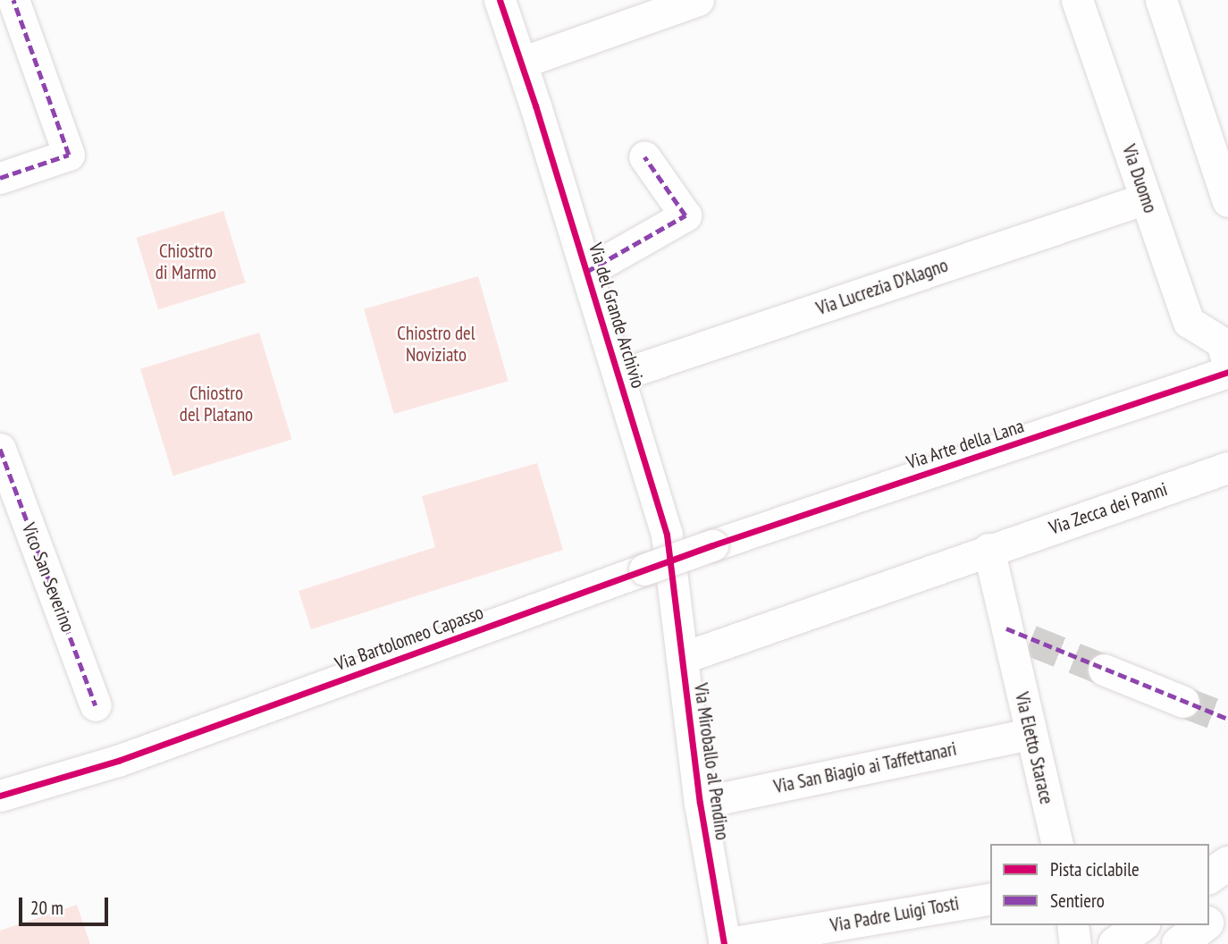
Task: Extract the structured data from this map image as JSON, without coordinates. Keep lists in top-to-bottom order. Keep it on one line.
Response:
{"streets":{"street":["Via Duomo","Via Lucrezia D'Alagno","Via del Grande Archivio","Via Arte della Lana","Via Zecca dei Panni","Vico San Severino","Via Bartolomeo Capasso","Via Eletto Starace","Via Miroballo al Pendino","Via San Biagio ai Taffettanari","Via Padre Luigi Tosti"]},"crossings":[["Via Duomo","Via Lucrezia D'Alagno"],["Via Lucrezia D'Alagno","Via del Grande Archivio"],["Via del Grande Archivio","Via Miroballo al Pendino"],["Via Arte della Lana","Via Bartolomeo Capasso"],["Via Zecca dei Panni","Via Eletto Starace"],["Via Zecca dei Panni","Via Miroballo al Pendino"],["Via Eletto Starace","Via San Biagio ai Taffettanari"],["Via Miroballo al Pendino","Via San Biagio ai Taffettanari"],["Via Miroballo al Pendino","Via Padre Luigi Tosti"]],"parks":["Chiostro di Marmo","Chiostro del Noviziato","Chiostro del Platano"],"legend":["Pista ciclabile","Sentiero"],"scale_bar":"20 m"}
